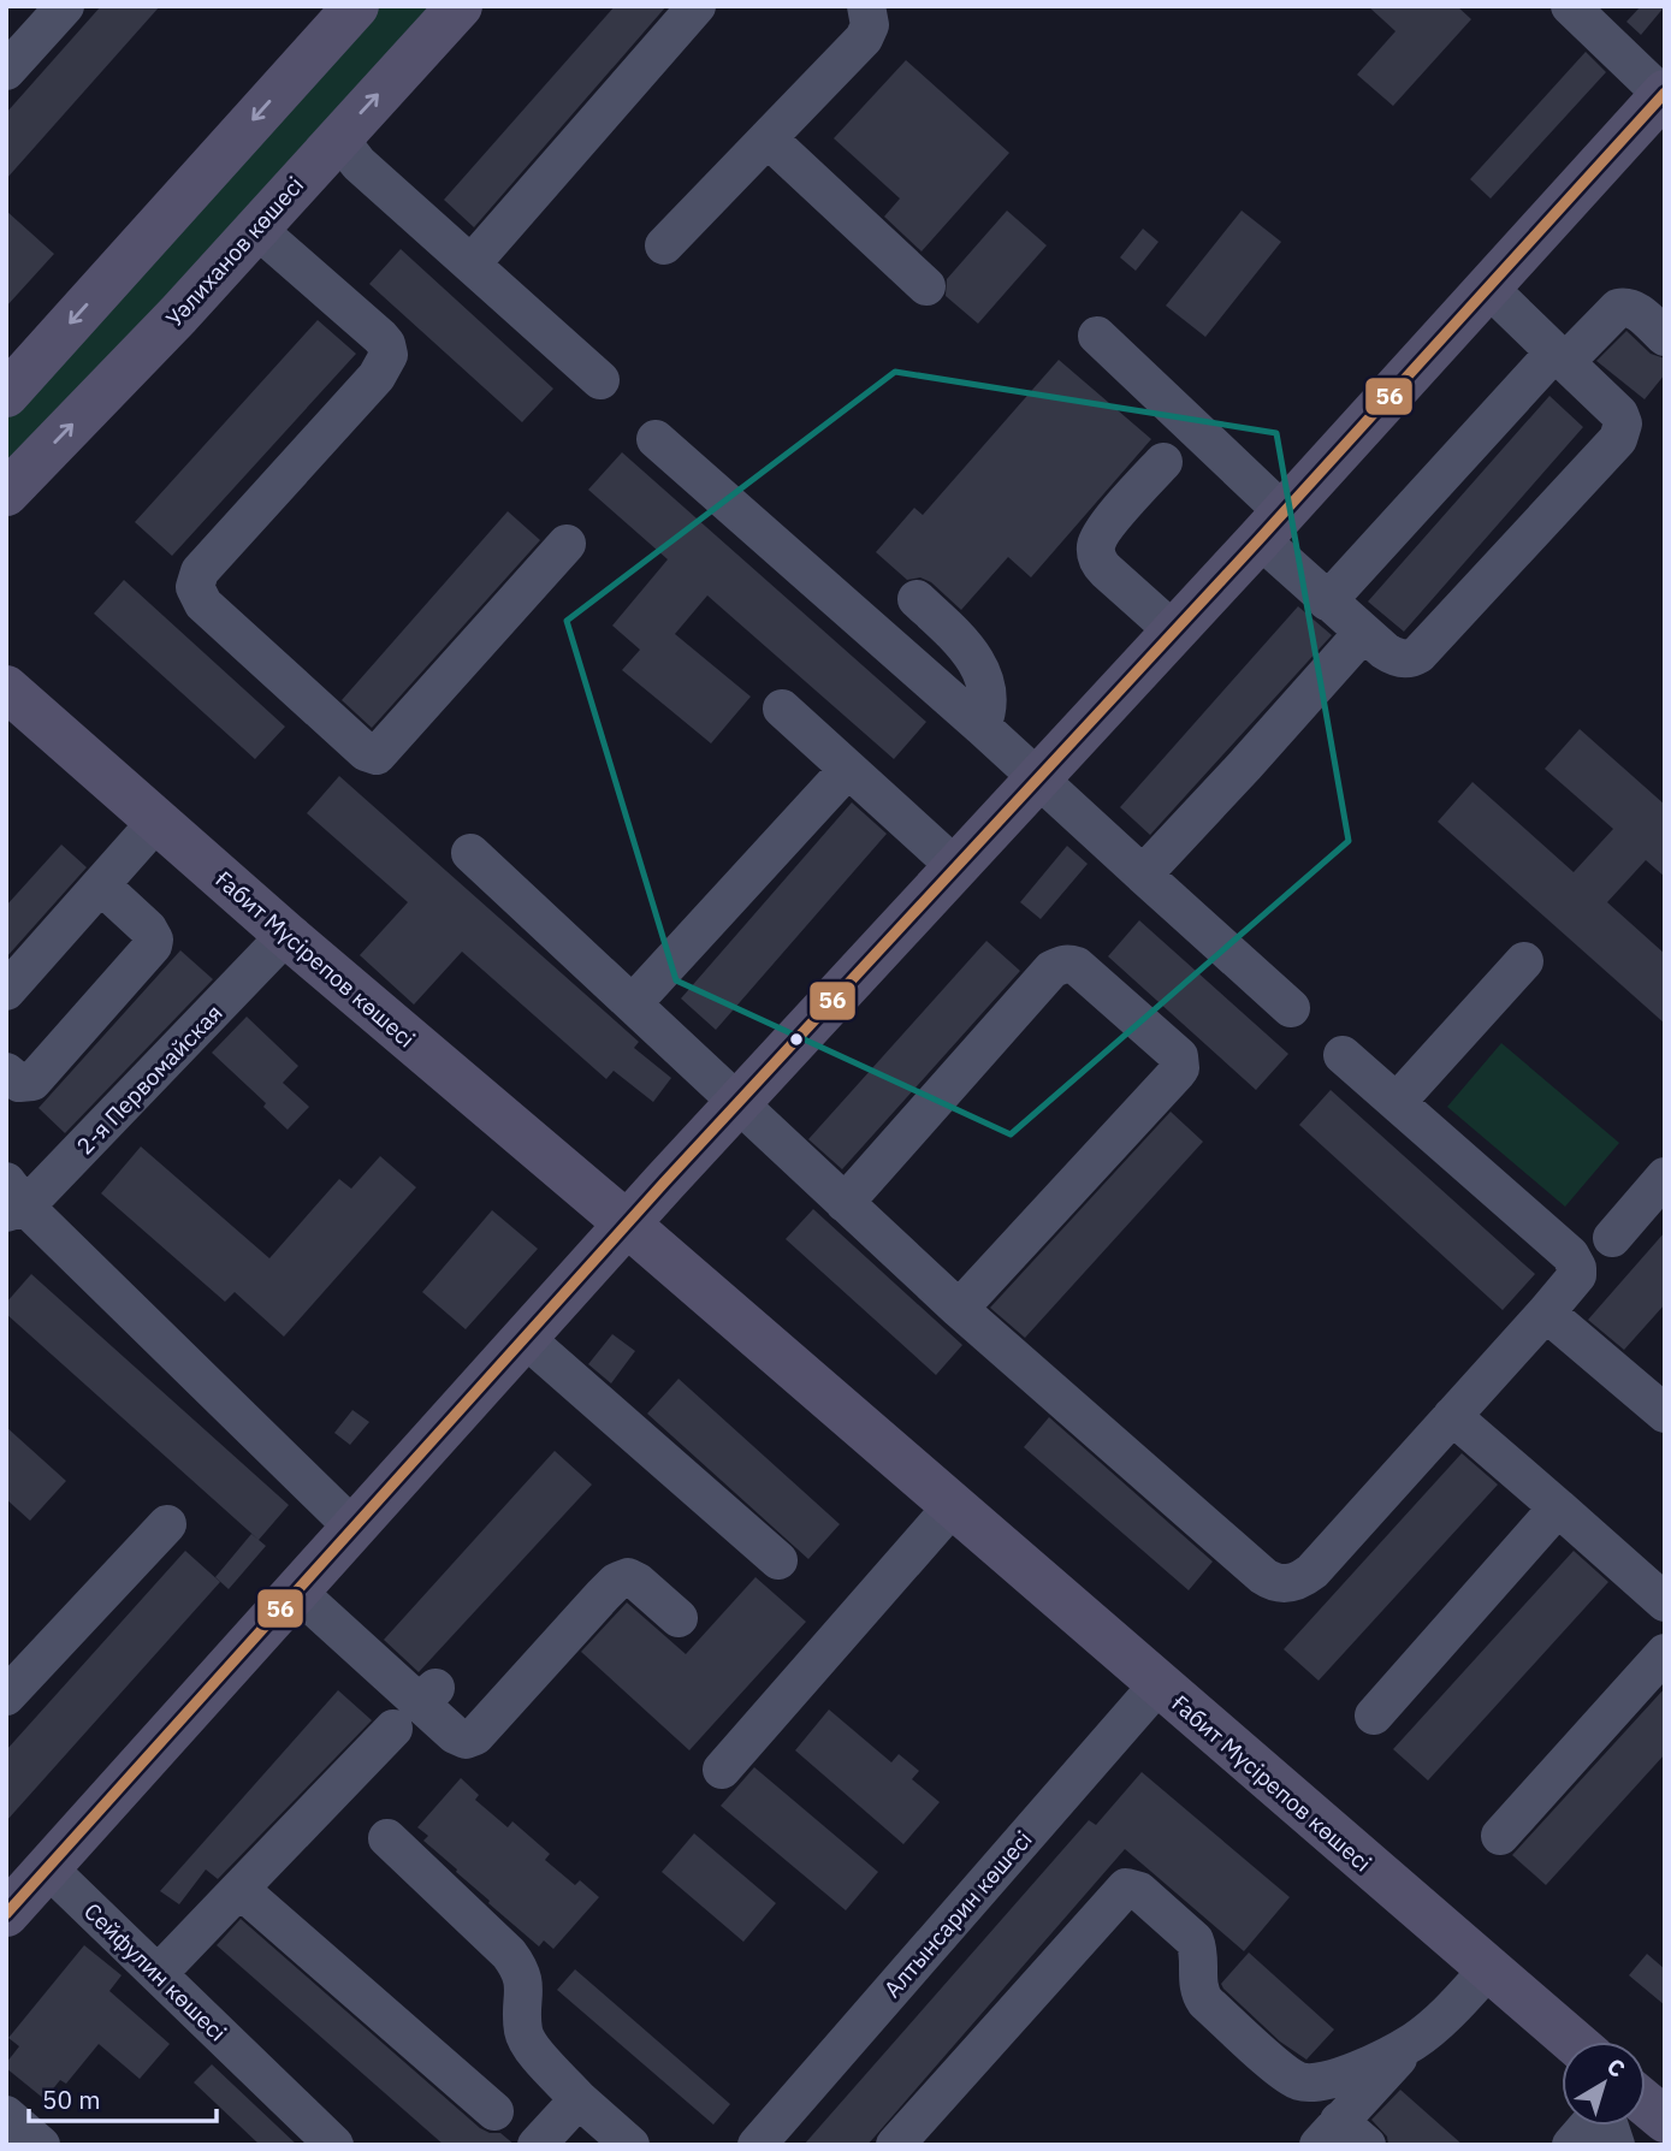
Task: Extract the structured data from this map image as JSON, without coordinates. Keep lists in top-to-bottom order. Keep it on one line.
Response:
{"streets":{"main road":["Уәлиханов көшесі","Ғабит Мүсірепов көшесі"],"street":["2-я Первомайская","Алтынсарин көшесі","Сейфулин көшесі"]},"crossings":[["Ғабит Мүсірепов көшесі","2-я Первомайская"],["Ғабит Мүсірепов көшесі","Алтынсарин көшесі"]],"lines":["transit line 56"],"scale_bar":"50 m","north":"top right"}
